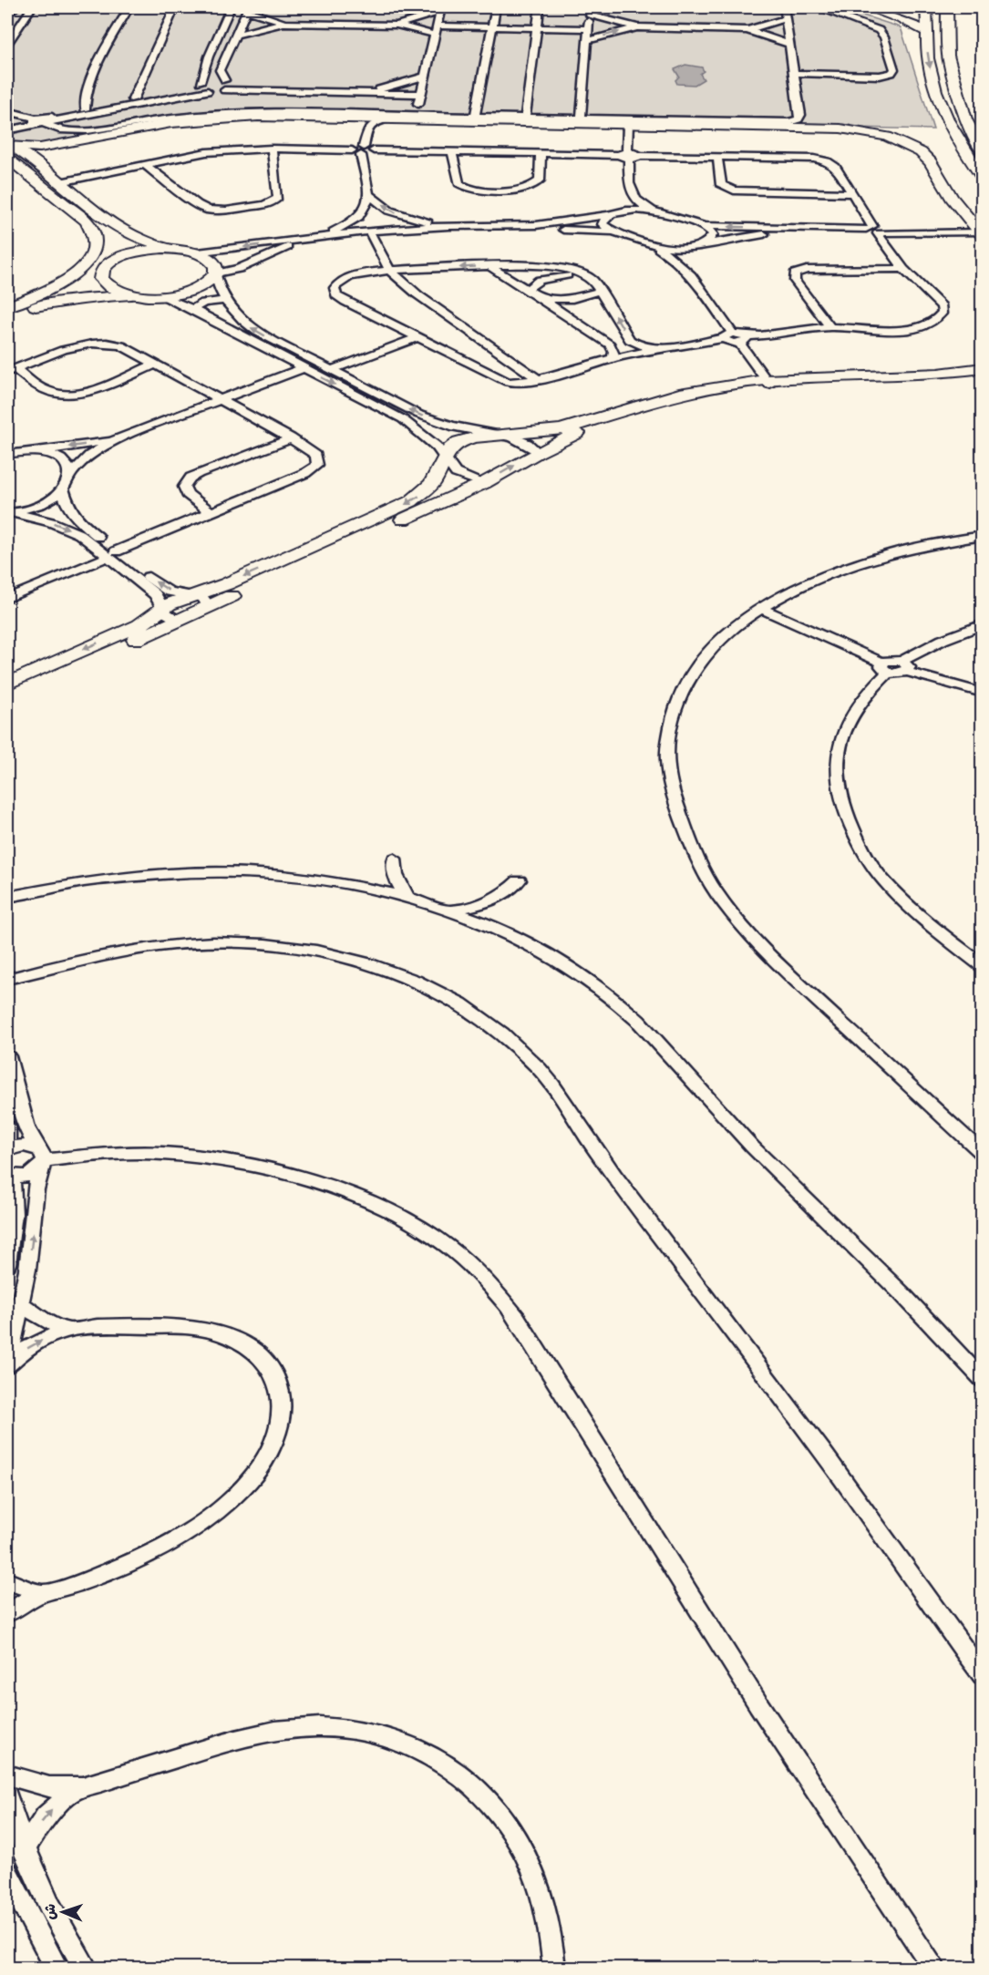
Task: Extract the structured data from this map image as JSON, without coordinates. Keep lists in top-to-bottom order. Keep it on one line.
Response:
{"north":"left"}
